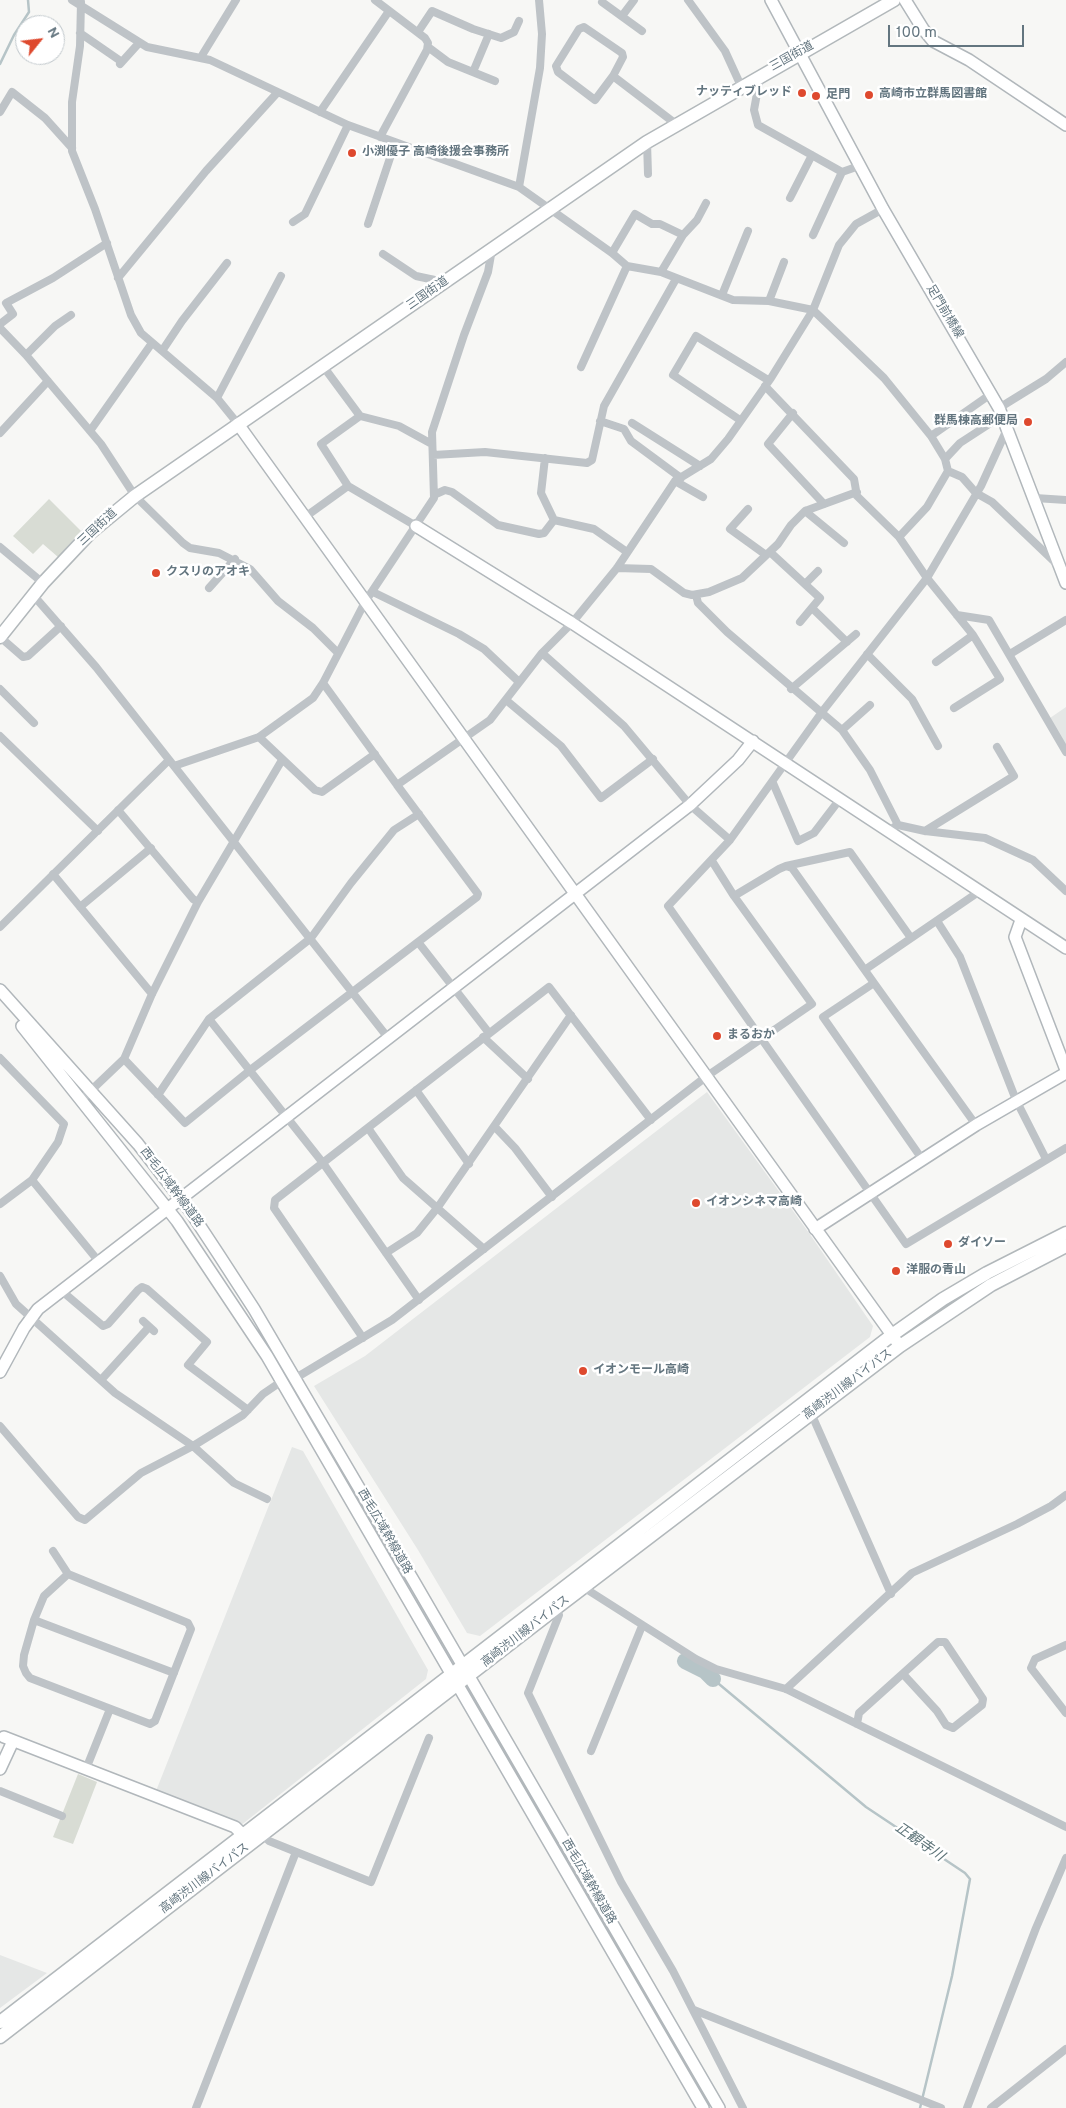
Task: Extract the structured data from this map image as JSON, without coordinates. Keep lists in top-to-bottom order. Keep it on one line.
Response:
{"streets":{"main road":["三国街道","高崎渋川線バイパス"],"street":["足門前橋線","西毛広域幹線道路"]},"crossings":[["三国街道","足門前橋線"],["西毛広域幹線道路","高崎渋川線バイパス"]],"water":["正観寺川"],"places":["ナッティブレッド","高崎市立群馬図書館","足門","小渕優子 高崎後援会事務所","群馬棟高郵便局","クスリのアオキ","まるおか","イオンシネマ高崎","ダイソー","洋服の青山","イオンモール高崎"],"scale_bar":"100 m","north":"top right"}
